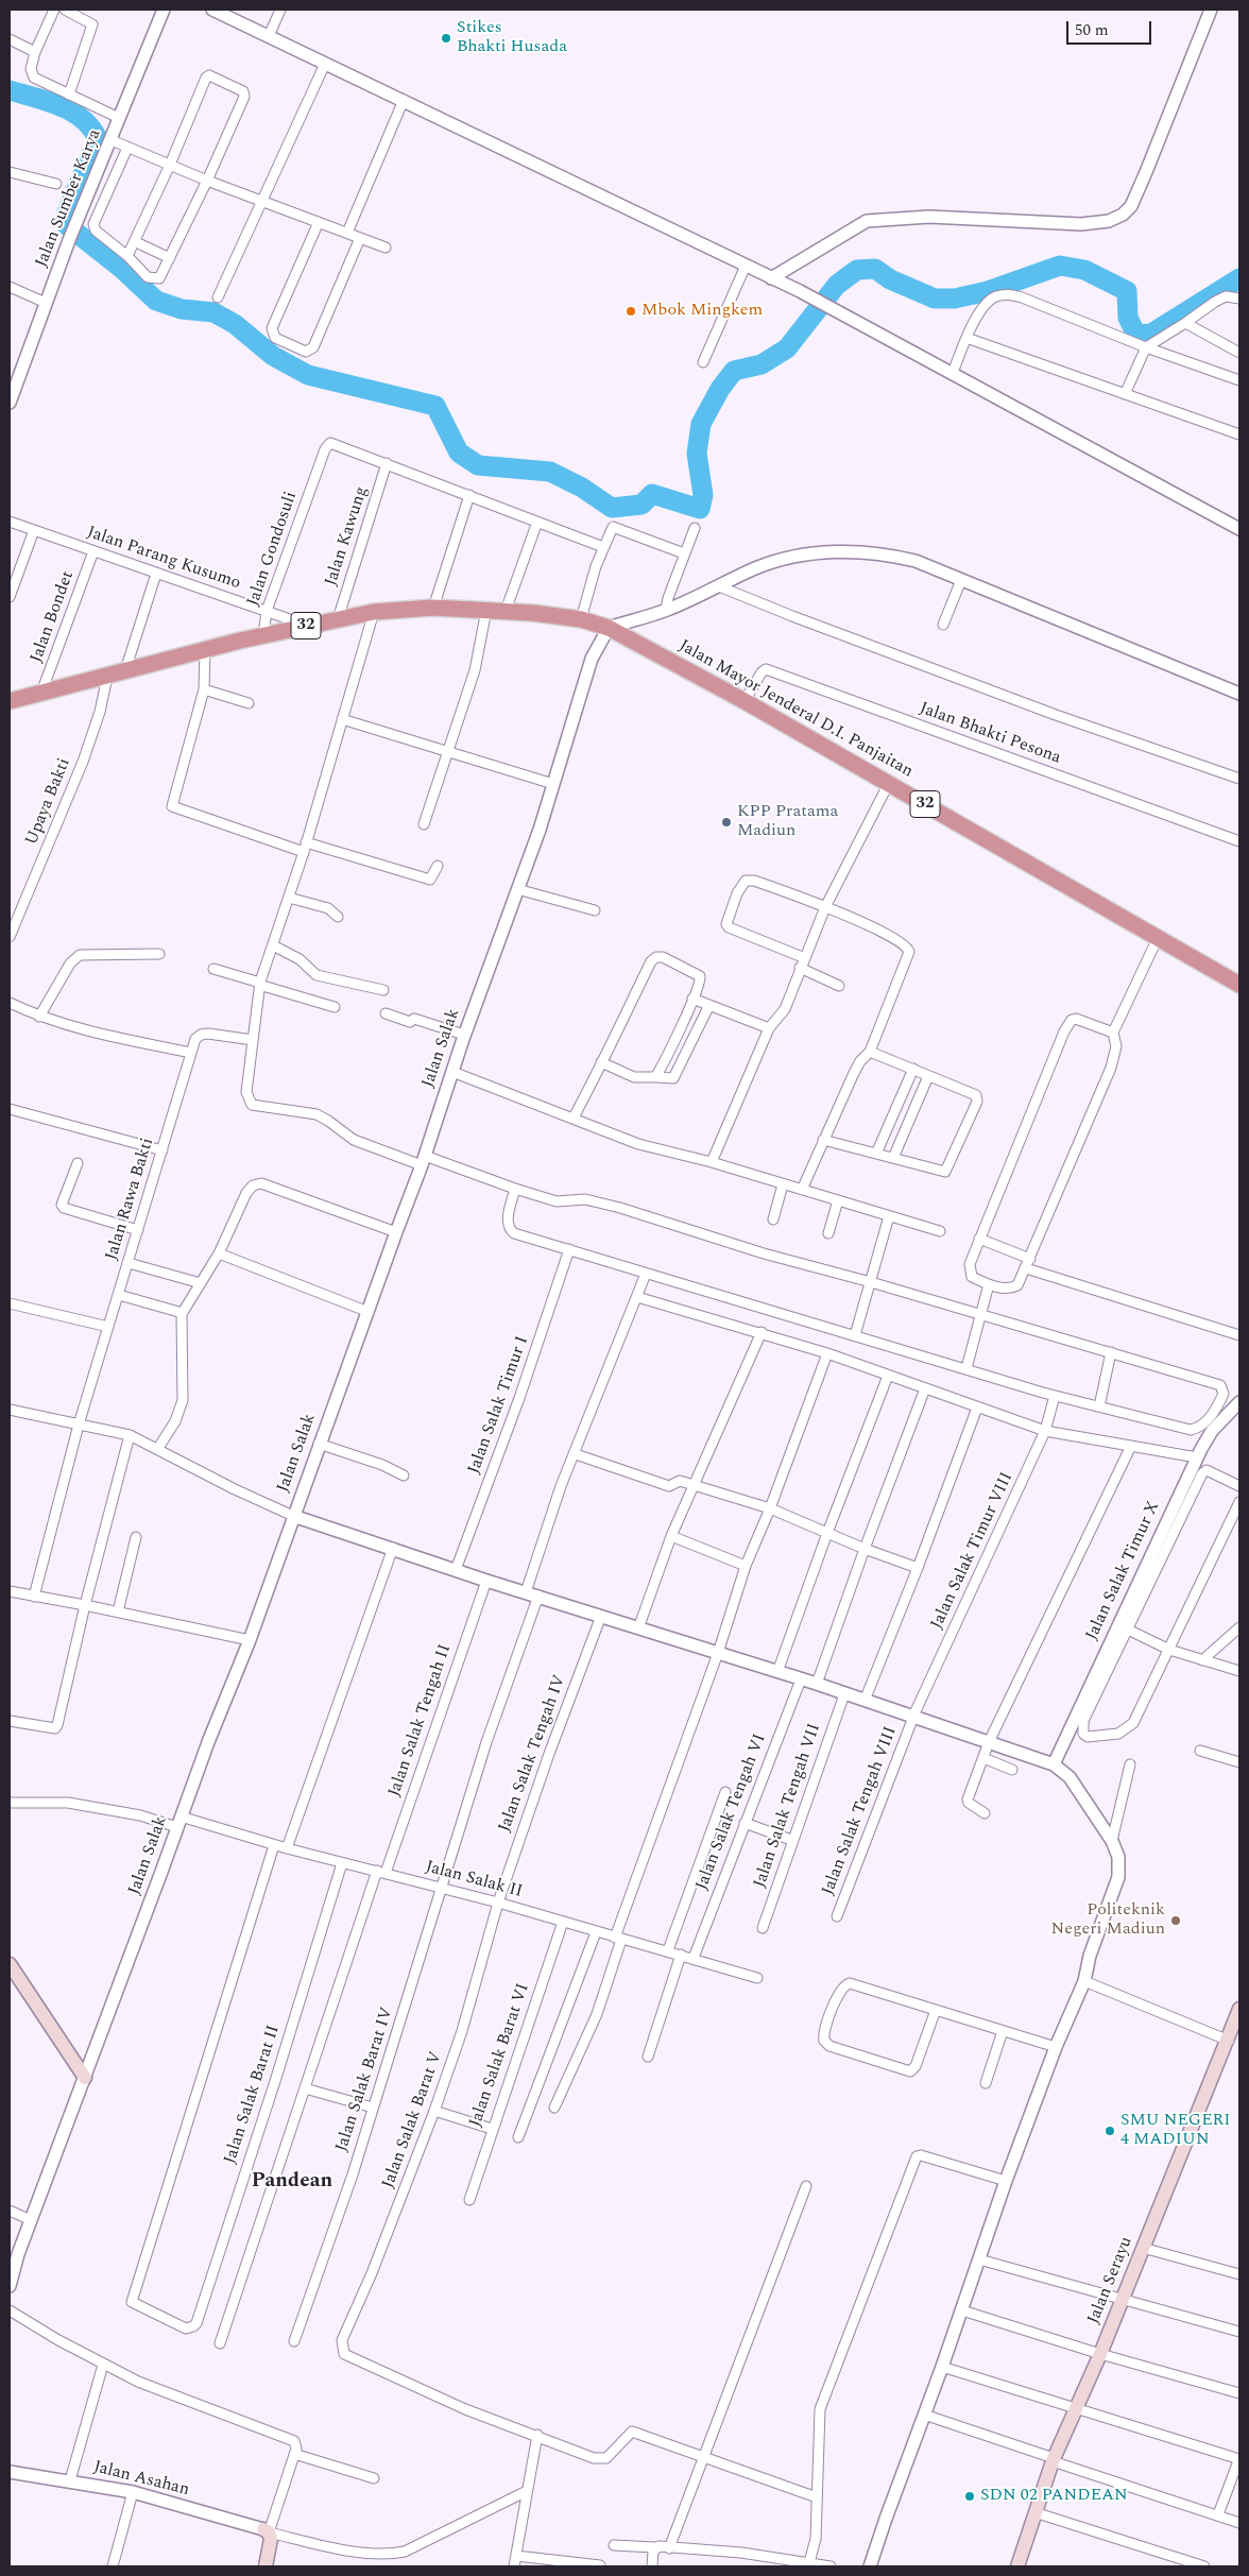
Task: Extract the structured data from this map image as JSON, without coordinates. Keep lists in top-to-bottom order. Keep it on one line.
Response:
{"streets":{"highway":["32","Jalan Mayor Jenderal D.I. Panjaitan"],"main road":["Jalan Serayu"],"street":["Jalan Sumber Karya","Jalan Kawung","Jalan Gondosuli","Jalan Parang Kusumo","Jalan Bondet","Jalan Bhakti Pesona","Upaya Bakti","Jalan Salak","Jalan Rawa Bakti","Jalan Salak Timur I","Jalan Salak Timur VIII","Jalan Salak Timur X","Jalan Salak Tengah II","Jalan Salak Tengah IV","Jalan Salak Tengah VII","Jalan Salak Tengah VIII","Jalan Salak Tengah VI","Jalan Salak II","Jalan Salak Barat VI","Jalan Salak Barat IV","Jalan Salak Barat II","Jalan Salak Barat V","Jalan Asahan"]},"crossings":[["Jalan Kawung","Jalan Gondosuli"],["Jalan Kawung","32"],["Jalan Gondosuli","Jalan Parang Kusumo"],["Jalan Gondosuli","32"],["Jalan Parang Kusumo","Jalan Bondet"],["Jalan Parang Kusumo","32"],["Jalan Bondet","32"],["32","Jalan Mayor Jenderal D.I. Panjaitan"],["32","Upaya Bakti"],["32","Jalan Salak"],["Jalan Mayor Jenderal D.I. Panjaitan","Jalan Bhakti Pesona"],["Jalan Mayor Jenderal D.I. Panjaitan","Jalan Salak"],["Jalan Salak","Jalan Salak II"],["Jalan Salak Timur VIII","Jalan Salak Tengah VIII"],["Jalan Salak Tengah II","Jalan Salak II"],["Jalan Salak Tengah IV","Jalan Salak II"],["Jalan Salak Tengah IV","Jalan Salak Barat V"],["Jalan Salak Tengah VI","Jalan Salak II"],["Jalan Salak II","Jalan Salak Barat VI"],["Jalan Salak II","Jalan Salak Barat IV"],["Jalan Salak II","Jalan Salak Barat II"],["Jalan Salak II","Jalan Salak Barat V"]],"districts":["Pandean"],"places":["Stikes Bhakti Husada","Mbok Mingkem","KPP Pratama Madiun","Politeknik Negeri Madiun","SMU NEGERI 4 MADIUN","SDN 02 PANDEAN"],"scale_bar":"50 m"}
